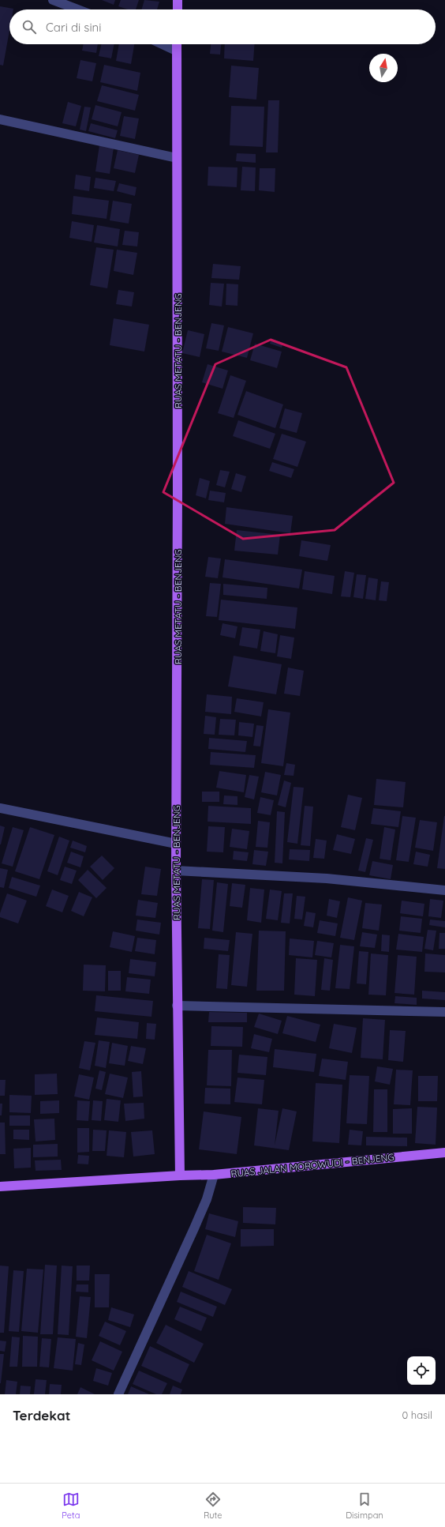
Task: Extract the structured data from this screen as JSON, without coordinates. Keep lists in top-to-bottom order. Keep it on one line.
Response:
{"streets":{"main road":["RUAS METATU - BENJENG","RUAS JALAN MOROWUDI - BENJENG"]},"crossings":[["RUAS METATU - BENJENG","RUAS JALAN MOROWUDI - BENJENG"]],"north":"top","page":{"search":"Cari di sini","heading":["Terdekat","0 hasil"],"nav":["Peta","Rute","Disimpan"]}}
